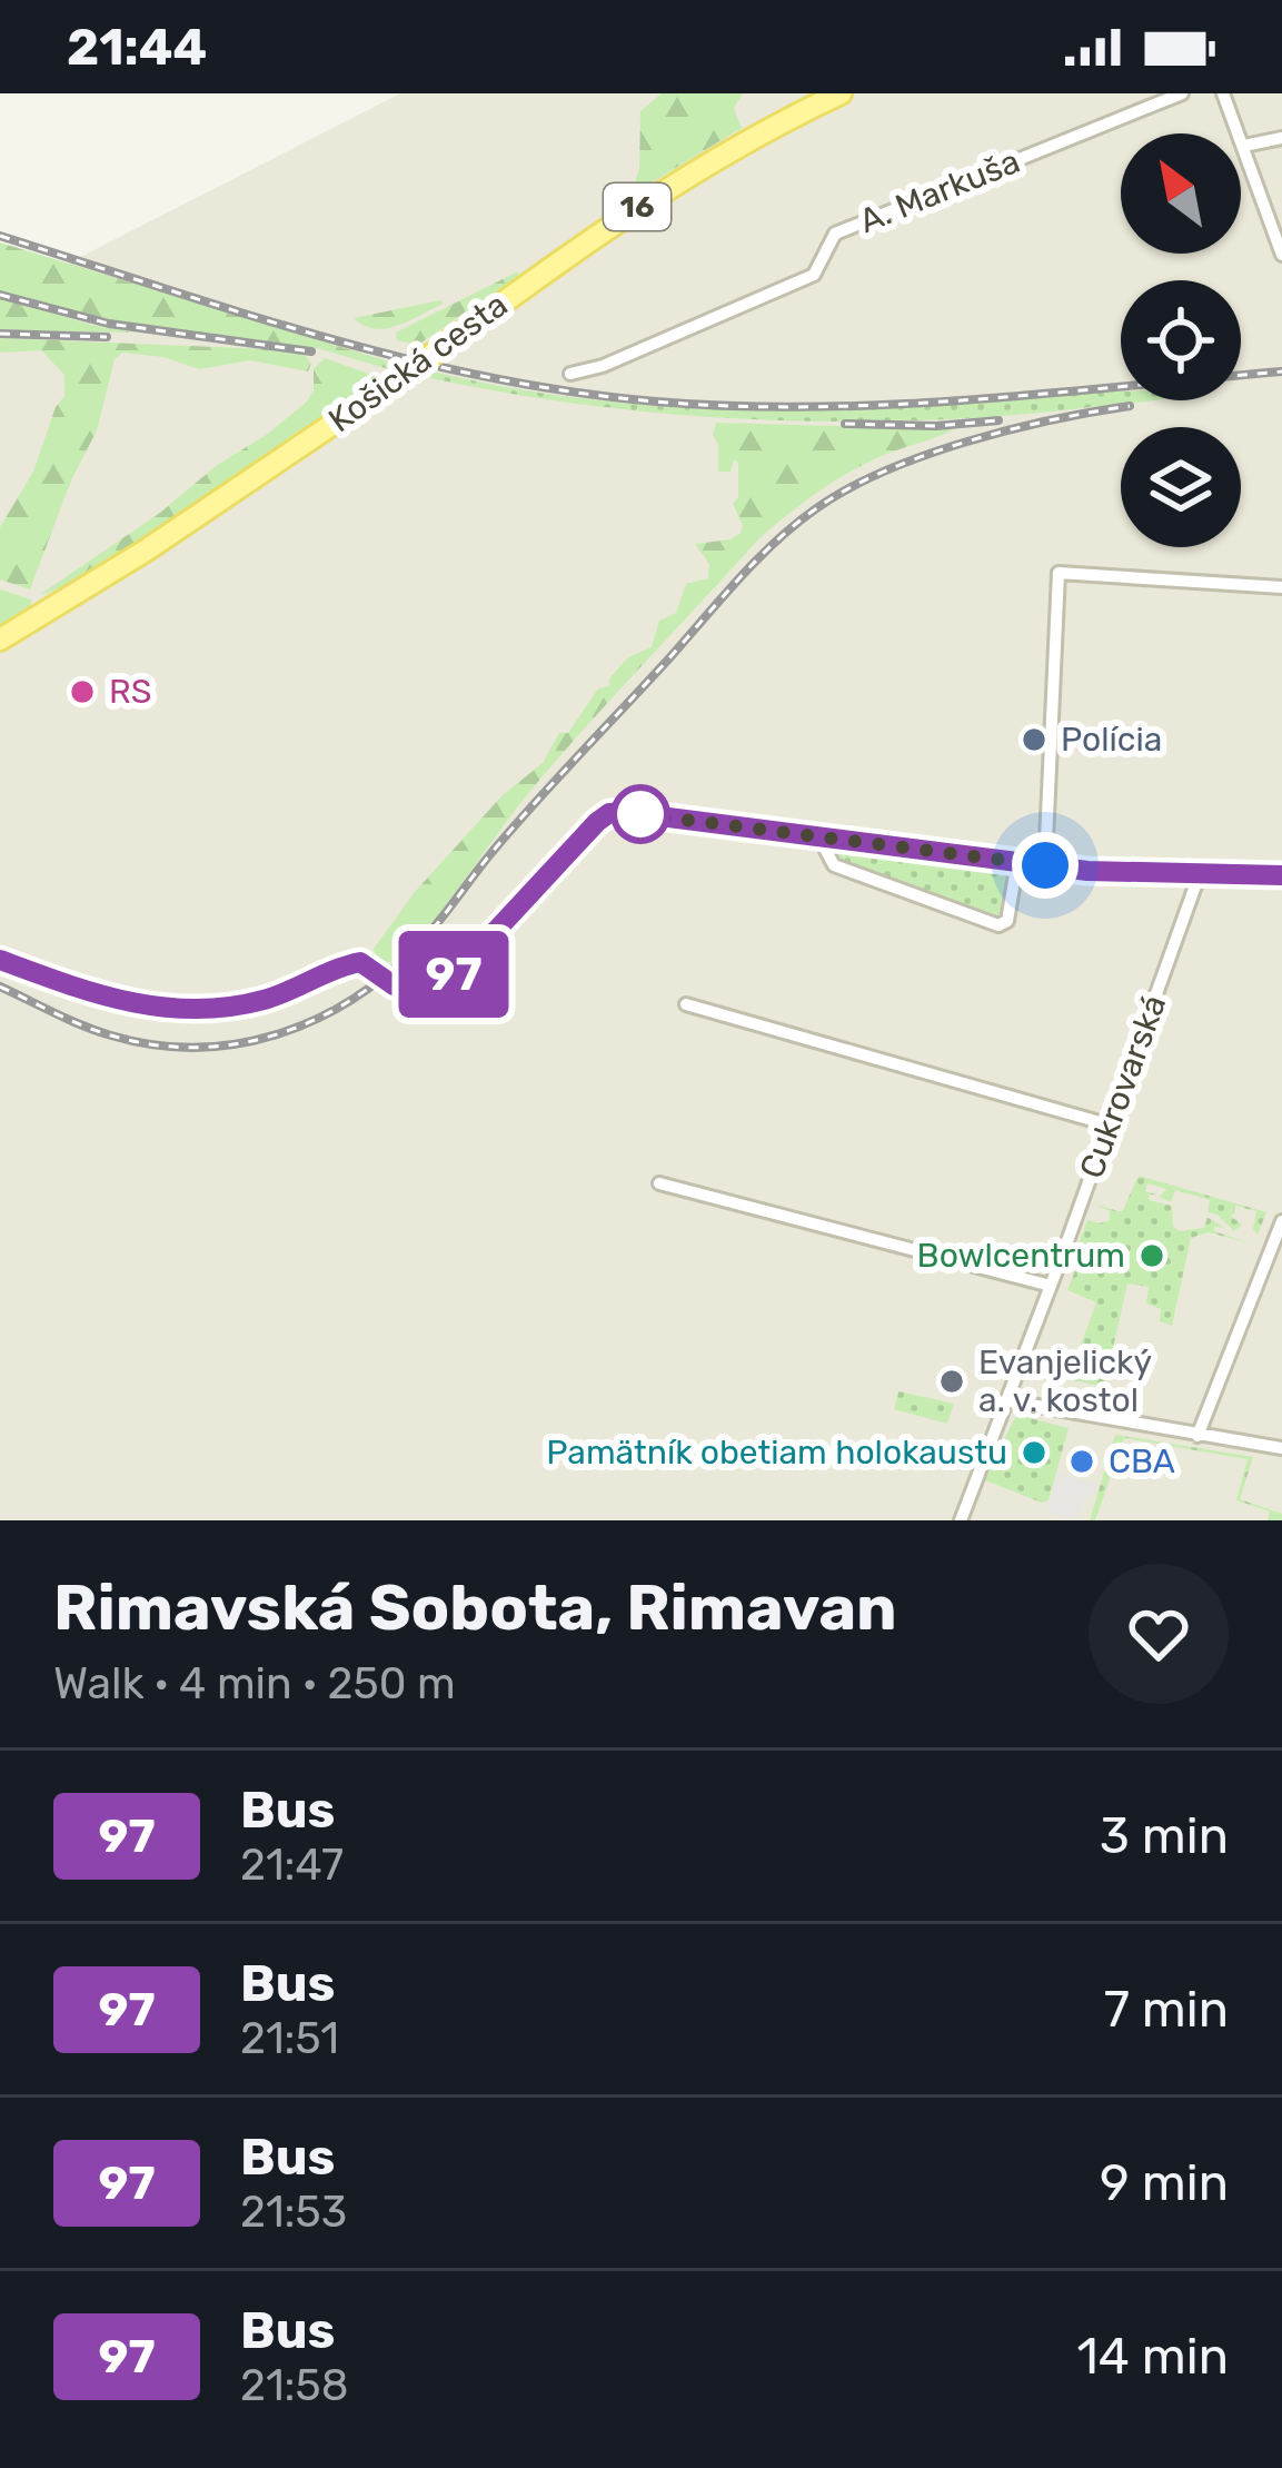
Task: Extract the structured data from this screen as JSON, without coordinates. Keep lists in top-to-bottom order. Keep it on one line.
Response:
{"streets":{"main road":["16","Košická cesta"],"street":["A. Markuša","Cukrovarská"]},"places":["RS","Polícia","Bowlcentrum","Evanjelický a. v. kostol","Pamätník obetiam holokaustu","CBA"],"lines":["bus line 97"],"north":"top left","page":{"status":"21:44","on_map":"97","heading":["Rimavská Sobota, Rimavan","Walk · 4 min · 250 m"],"list":[{"mark":"97","name":"Bus","note":"21:47","value":"3 min"},{"mark":"97","name":"Bus","note":"21:51","value":"7 min"},{"mark":"97","name":"Bus","note":"21:53","value":"9 min"},{"mark":"97","name":"Bus","note":"21:58","value":"14 min"}]}}
